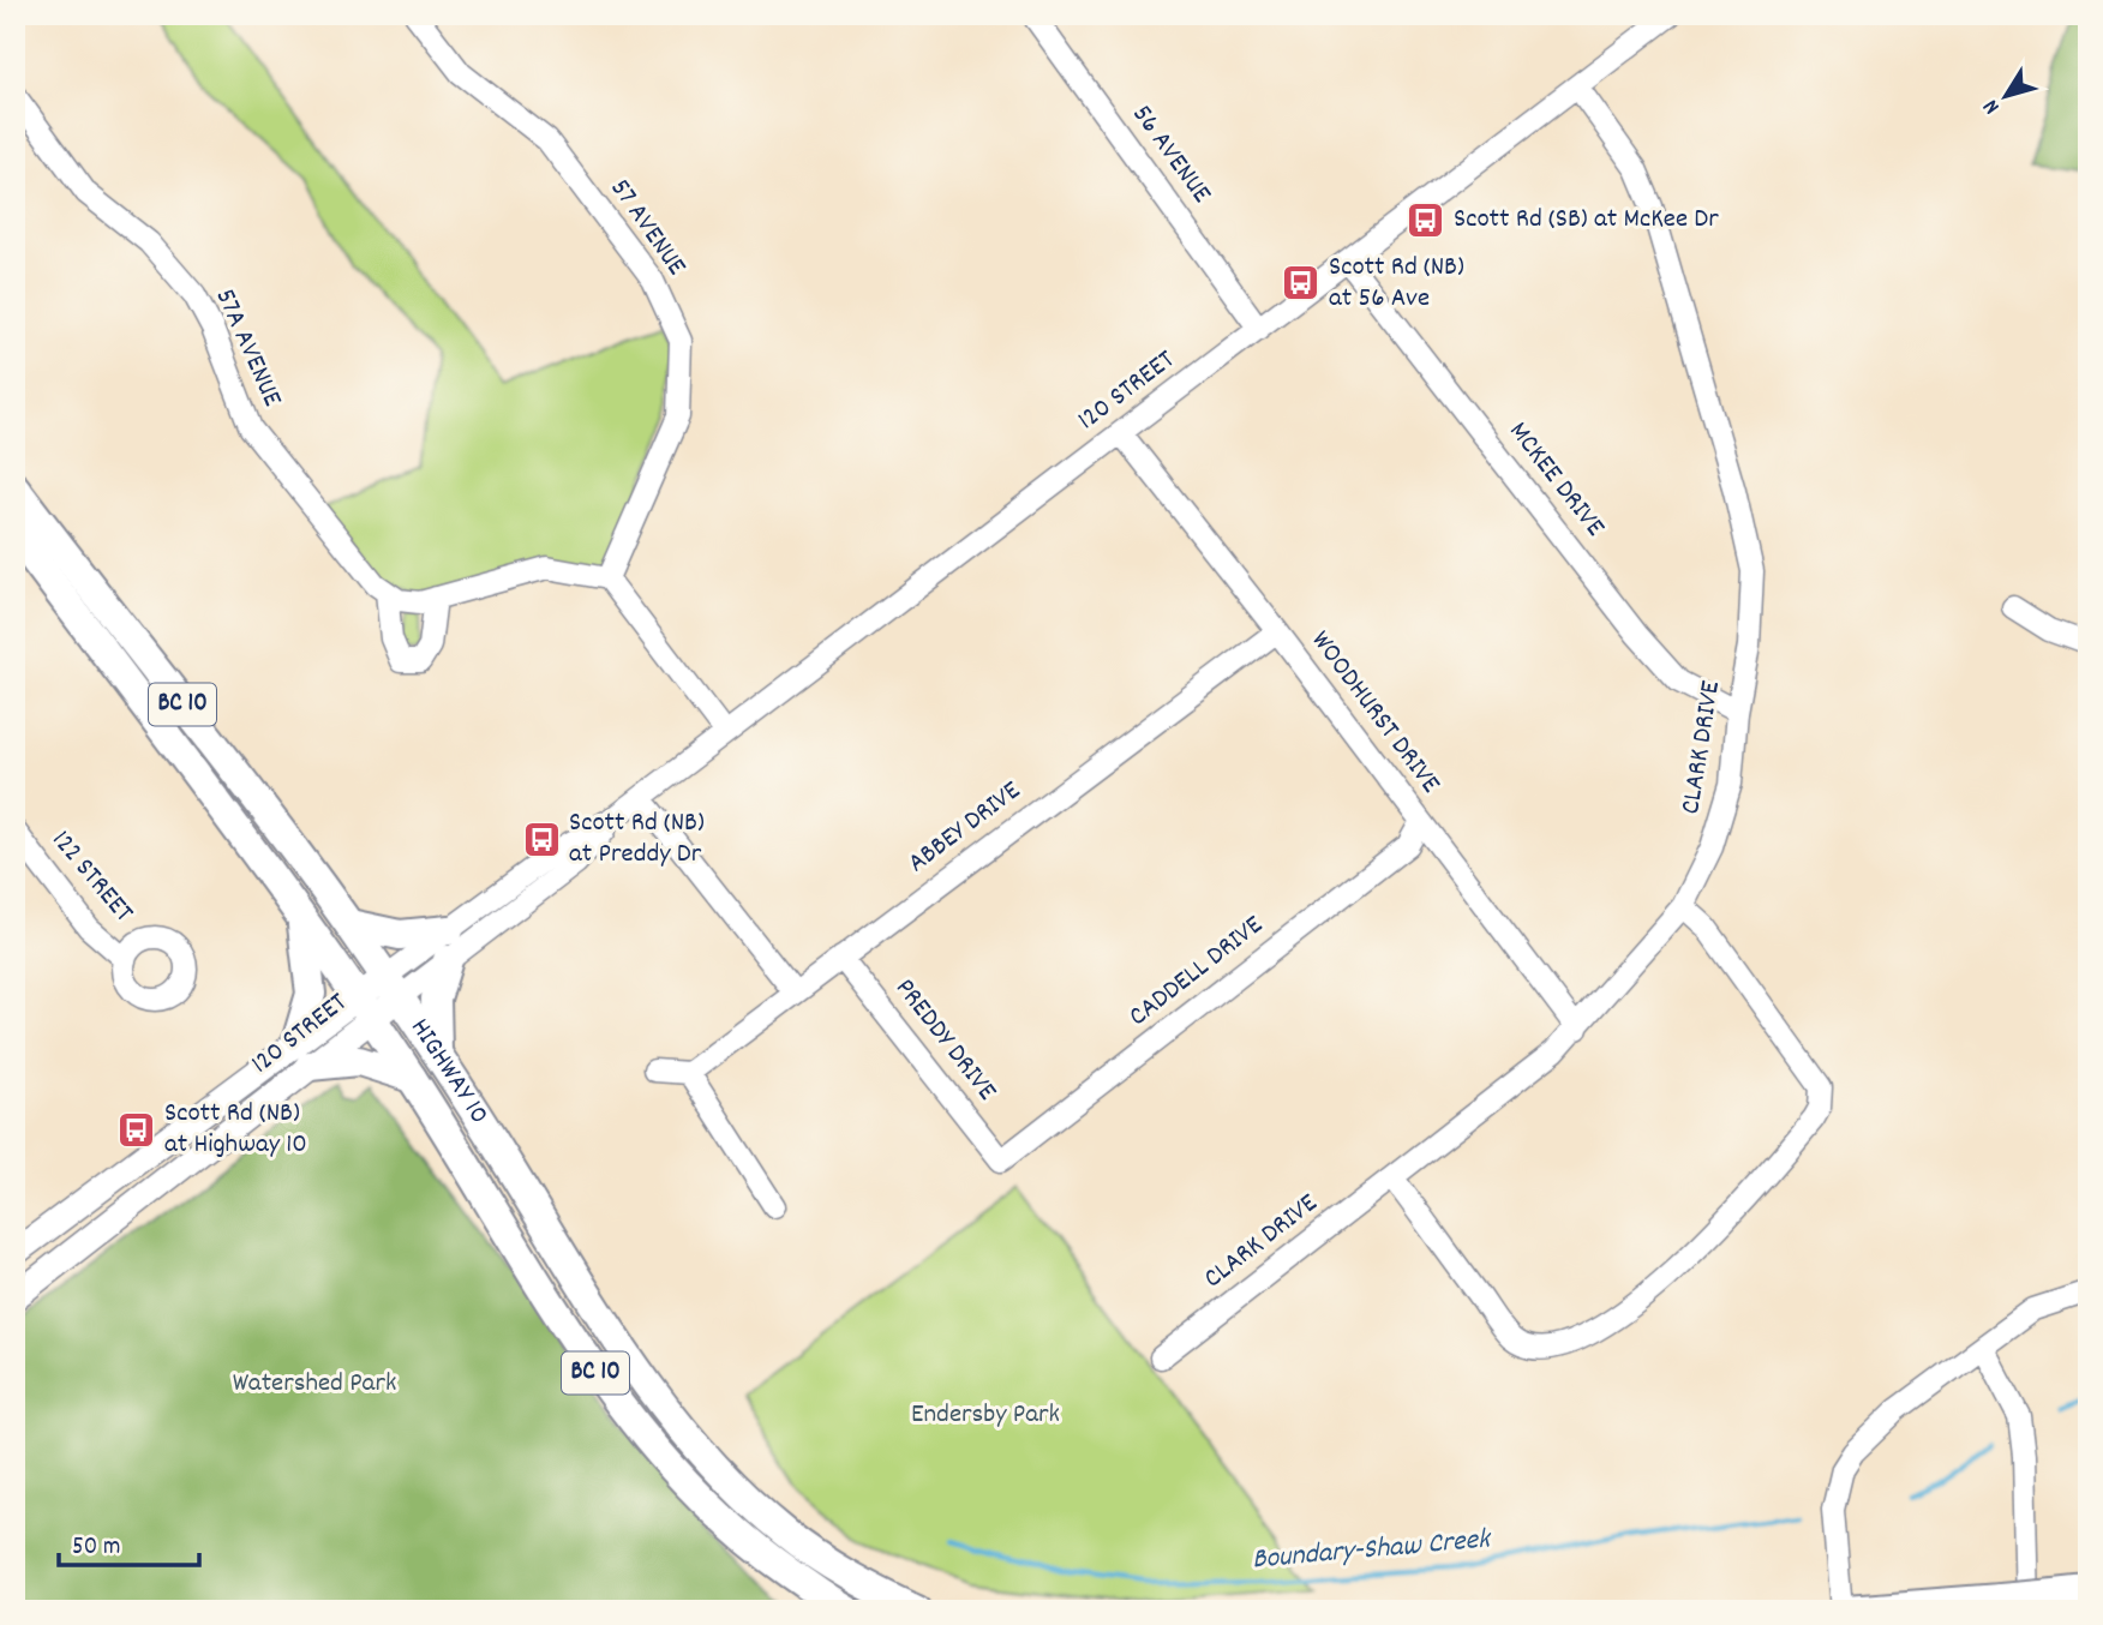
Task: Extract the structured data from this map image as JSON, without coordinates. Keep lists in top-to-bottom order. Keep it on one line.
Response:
{"streets":{"highway":["BC 10","HIGHWAY 10"],"main road":["120 STREET"],"street":["56 AVENUE","57 AVENUE","57A AVENUE","MCKEE DRIVE","WOODHURST DRIVE","CLARK DRIVE","ABBEY DRIVE","122 STREET","CADDELL DRIVE","PREDDY DRIVE"]},"crossings":[["56 AVENUE","120 STREET"],["120 STREET","MCKEE DRIVE"],["120 STREET","WOODHURST DRIVE"],["120 STREET","CLARK DRIVE"],["120 STREET","HIGHWAY 10"],["MCKEE DRIVE","CLARK DRIVE"],["WOODHURST DRIVE","CLARK DRIVE"],["WOODHURST DRIVE","ABBEY DRIVE"],["WOODHURST DRIVE","CADDELL DRIVE"],["ABBEY DRIVE","PREDDY DRIVE"],["CADDELL DRIVE","PREDDY DRIVE"]],"water":["Boundary-Shaw Creek"],"parks":["Watershed Park","Endersby Park"],"places":{"bus stop":["Scott Rd (SB) at McKee Dr","Scott Rd (NB) at 56 Ave","Scott Rd (NB) at Preddy Dr","Scott Rd (NB) at Highway 10"]},"scale_bar":"50 m","north":"bottom left"}
